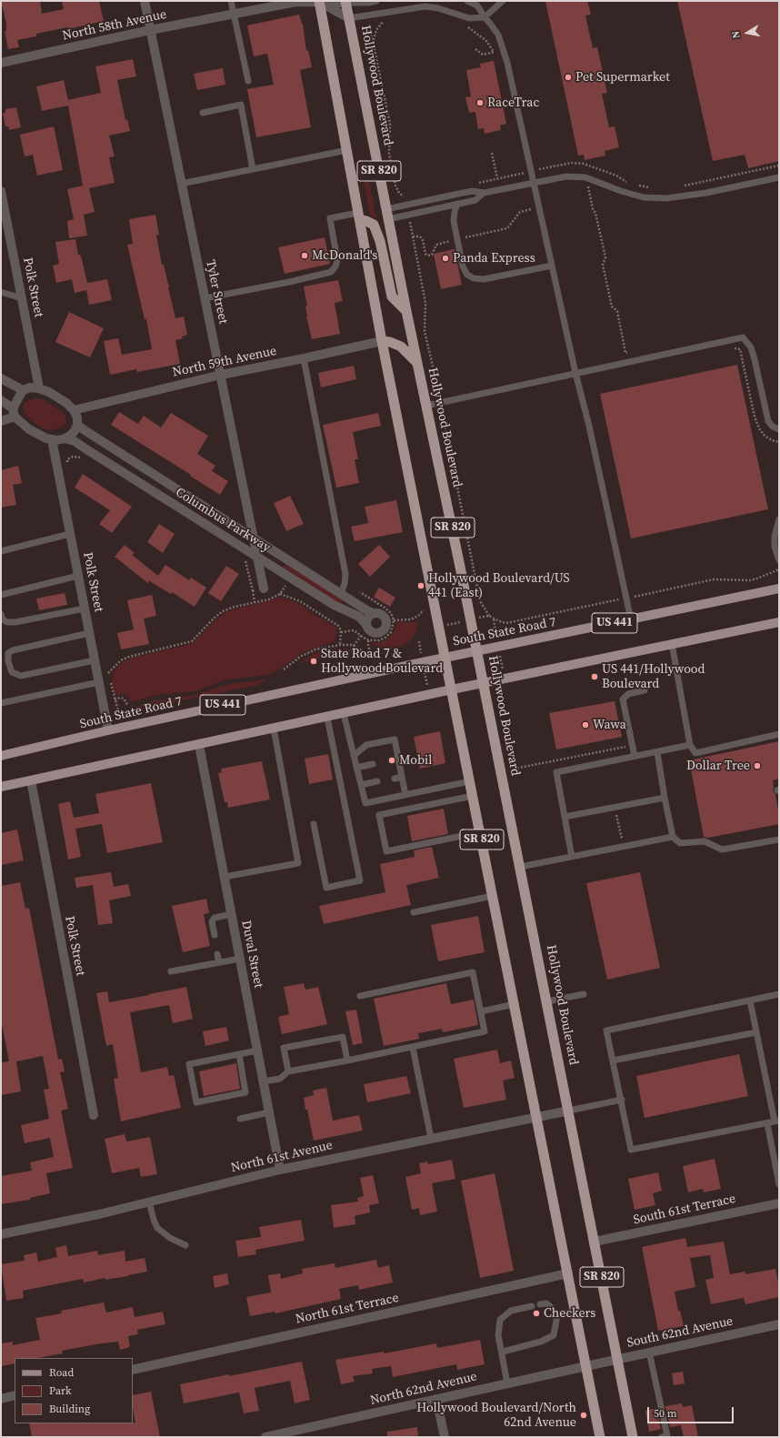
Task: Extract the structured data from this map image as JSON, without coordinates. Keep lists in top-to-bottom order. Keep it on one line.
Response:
{"streets":{"highway":["Hollywood Boulevard","SR 820"],"main road":["US 441","South State Road 7"],"street":["North 58th Avenue","Polk Street","Tyler Street","North 59th Avenue","Columbus Parkway","Duval Street","North 61st Avenue","South 61st Terrace","North 61st Terrace","South 62nd Avenue","North 62nd Avenue"]},"crossings":[["North 58th Avenue","Hollywood Boulevard"],["North 58th Avenue","SR 820"],["North 58th Avenue","Tyler Street"],["Hollywood Boulevard","US 441"],["Hollywood Boulevard","South State Road 7"],["Hollywood Boulevard","North 61st Avenue"],["Hollywood Boulevard","South 61st Terrace"],["Hollywood Boulevard","South 62nd Avenue"],["SR 820","North 59th Avenue"],["SR 820","US 441"],["SR 820","South State Road 7"],["SR 820","North 61st Avenue"],["SR 820","North 61st Terrace"],["SR 820","South 62nd Avenue"],["SR 820","North 62nd Avenue"],["Polk Street","North 59th Avenue"],["Polk Street","Columbus Parkway"],["Polk Street","US 441"],["Polk Street","South State Road 7"],["Tyler Street","North 59th Avenue"],["Tyler Street","Columbus Parkway"],["North 59th Avenue","Columbus Parkway"],["US 441","Duval Street"],["Duval Street","North 61st Avenue"],["South 62nd Avenue","North 62nd Avenue"]],"places":["Pet Supermarket","RaceTrac","McDonald's","Panda Express","Hollywood Boulevard/US 441 (East)","State Road 7 & Hollywood Boulevard","US 441/Hollywood Boulevard","Wawa","Mobil","Dollar Tree","Checkers","Hollywood Boulevard/North 62nd Avenue"],"legend":["Road","Park","Building"],"scale_bar":"50 m","north":"left"}
